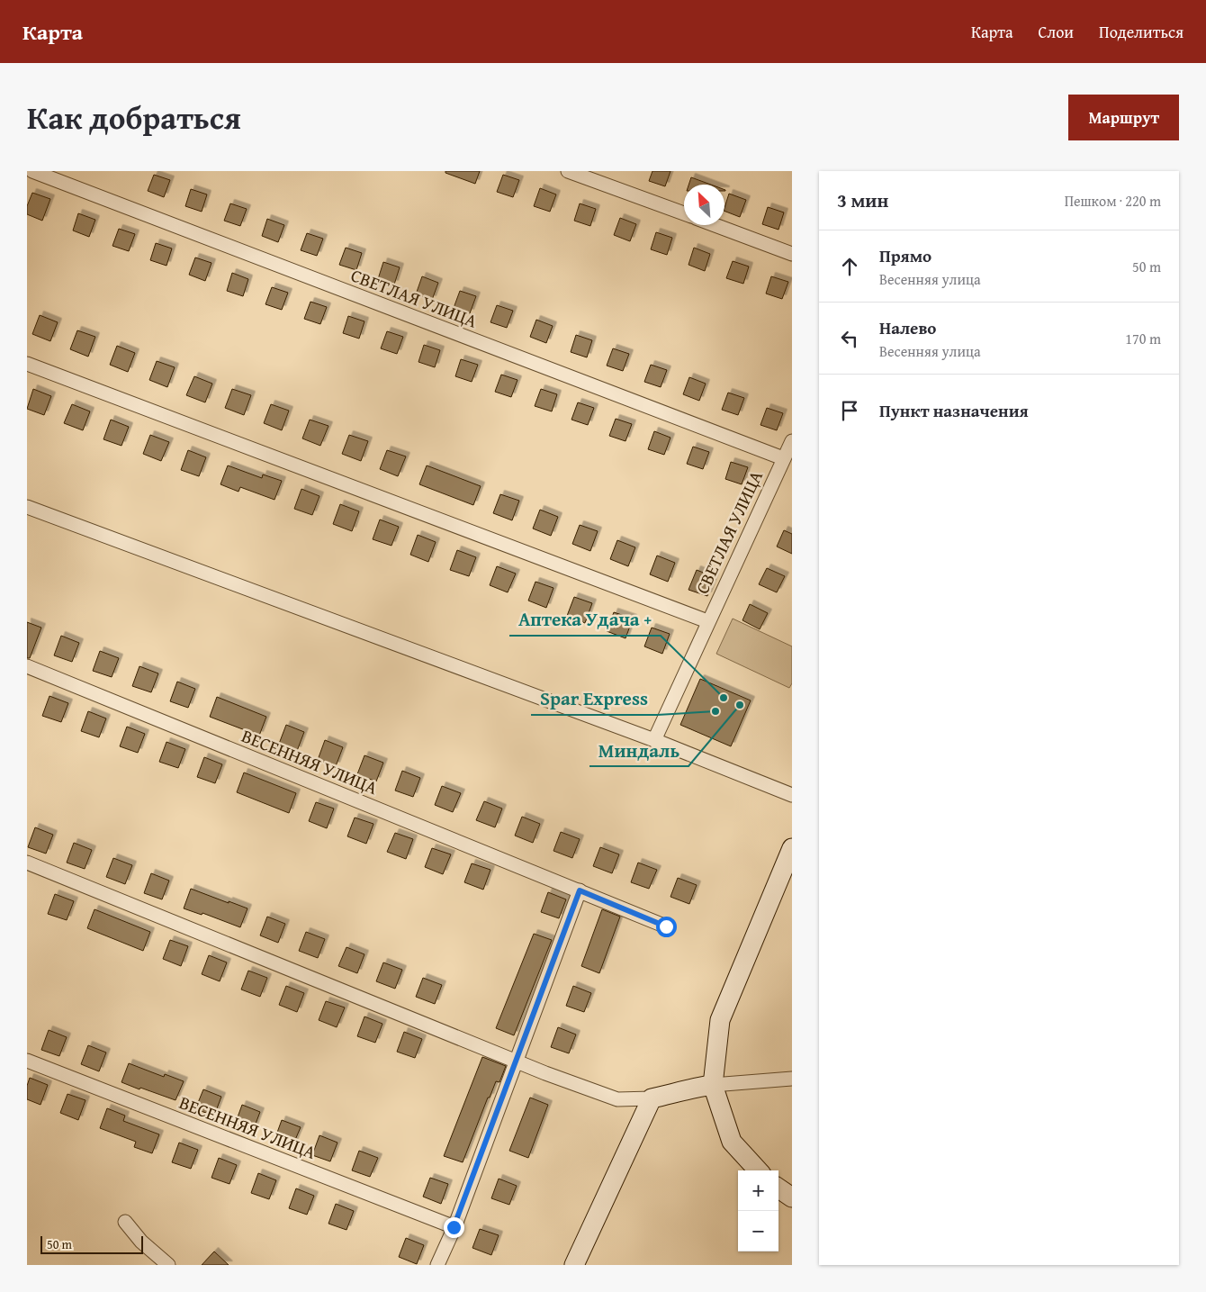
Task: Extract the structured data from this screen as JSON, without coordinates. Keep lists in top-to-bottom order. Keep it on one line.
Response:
{"streets":{"street":["СВЕТЛАЯ УЛИЦА","ВЕСЕННЯЯ УЛИЦА"]},"places":["Аптека Удача +","Миндаль","Spar Express"],"scale_bar":"50 m","north":"top left","page":{"header":"Карта","nav":["Карта","Слои","Поделиться"],"title":"Как добраться","buttons":"Маршрут","heading":["3 мин","Пешком · 220 m"],"list":[["Прямо","Весенняя улица","50 m"],["Налево","Весенняя улица","170 m"],"Пункт назначения"],"map_buttons":["+","−"],"scale":"50 m"}}
